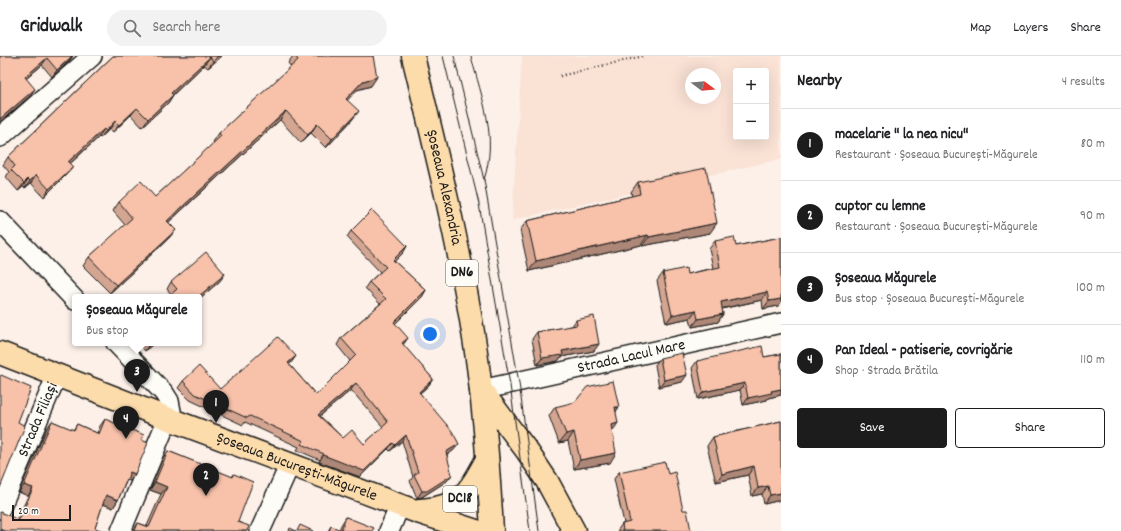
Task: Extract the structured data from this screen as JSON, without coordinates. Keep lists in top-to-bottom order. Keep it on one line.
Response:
{"streets":{"main road":["Șoseaua Alexandria","DN6","Șoseaua București-Măgurele","DC18"],"street":["Strada Lacul Mare","Strada Filiași"]},"crossings":[["Șoseaua Alexandria","Strada Lacul Mare"],["Șoseaua Alexandria","DC18"],["Strada Filiași","Șoseaua București-Măgurele"],["Șoseaua București-Măgurele","DC18"]],"scale_bar":"20 m","north":"right","page":{"header":"Gridwalk","search":"Search here","nav":["Map","Layers","Share"],"heading":["Nearby","4 results"],"map_buttons":["+","−"],"list":[{"mark":"1","name":"macelarie \" la nea nicu\"","note":"Restaurant · Șoseaua București-Măgurele","value":"80 m"},{"mark":"2","name":"cuptor cu lemne","note":"Restaurant · Șoseaua București-Măgurele","value":"90 m"},{"mark":"3","name":"Șoseaua Măgurele","note":"Bus stop · Șoseaua București-Măgurele","value":"100 m"},{"mark":"4","name":"Pan Ideal - patiserie, covrigărie","note":"Shop · Strada Brătila","value":"110 m"}],"popup":["Șoseaua Măgurele","Bus stop"],"pins":["3","1","4","2"],"buttons":["Save","Share"],"scale":"20 m"}}
